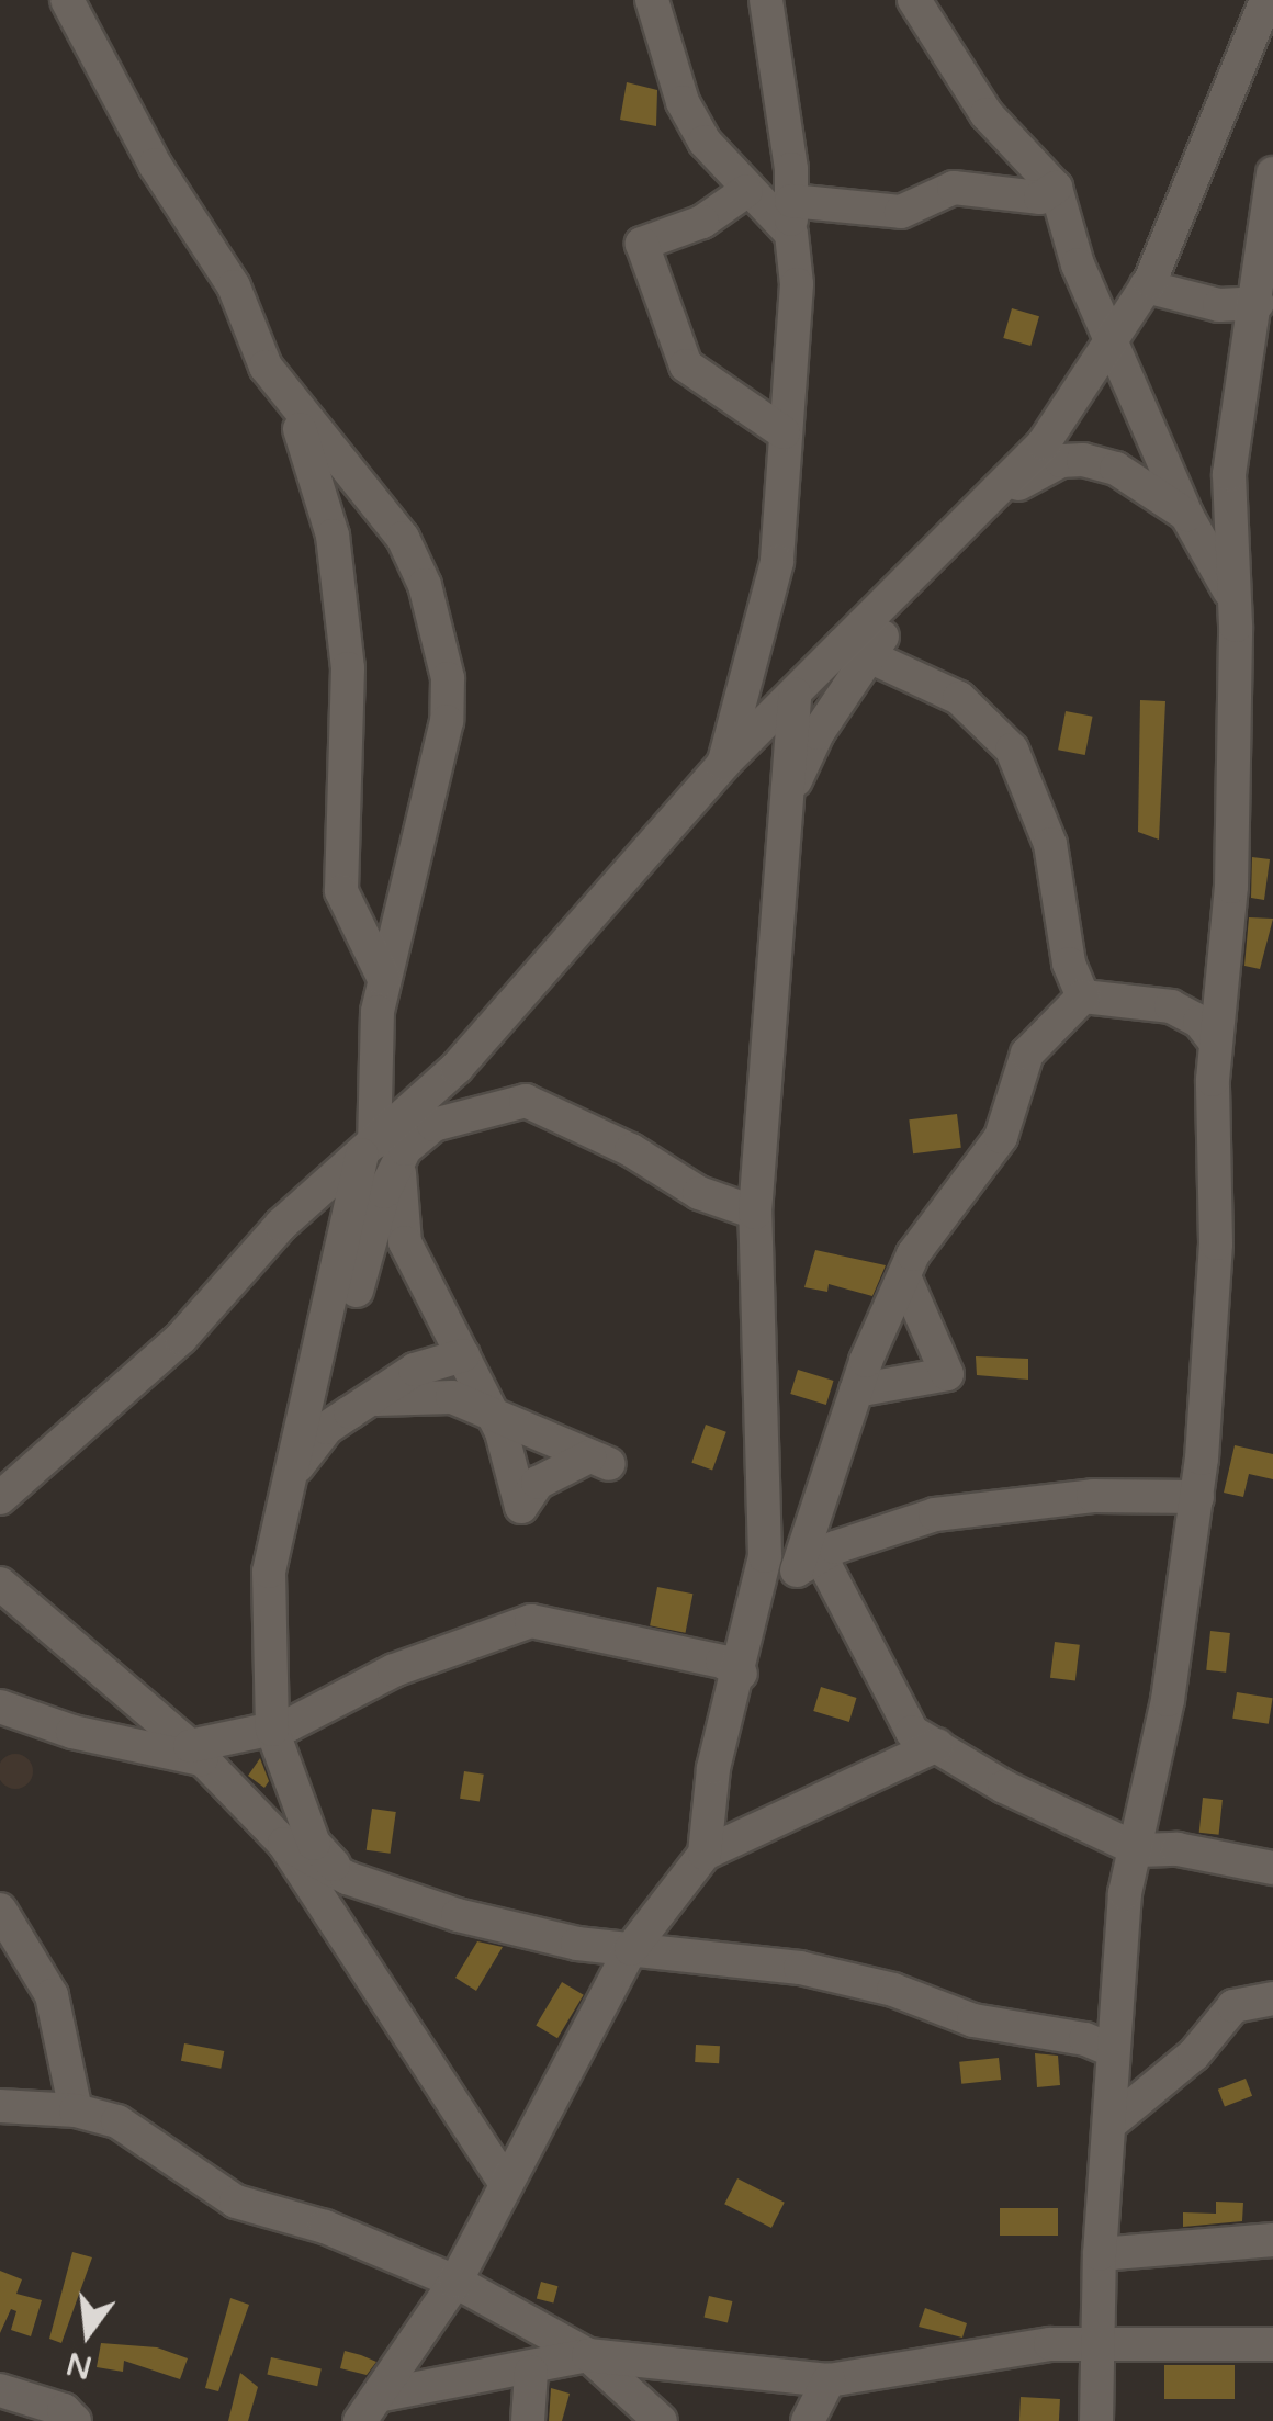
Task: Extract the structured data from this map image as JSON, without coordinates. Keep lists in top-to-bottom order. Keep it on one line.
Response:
{"north":"bottom"}
